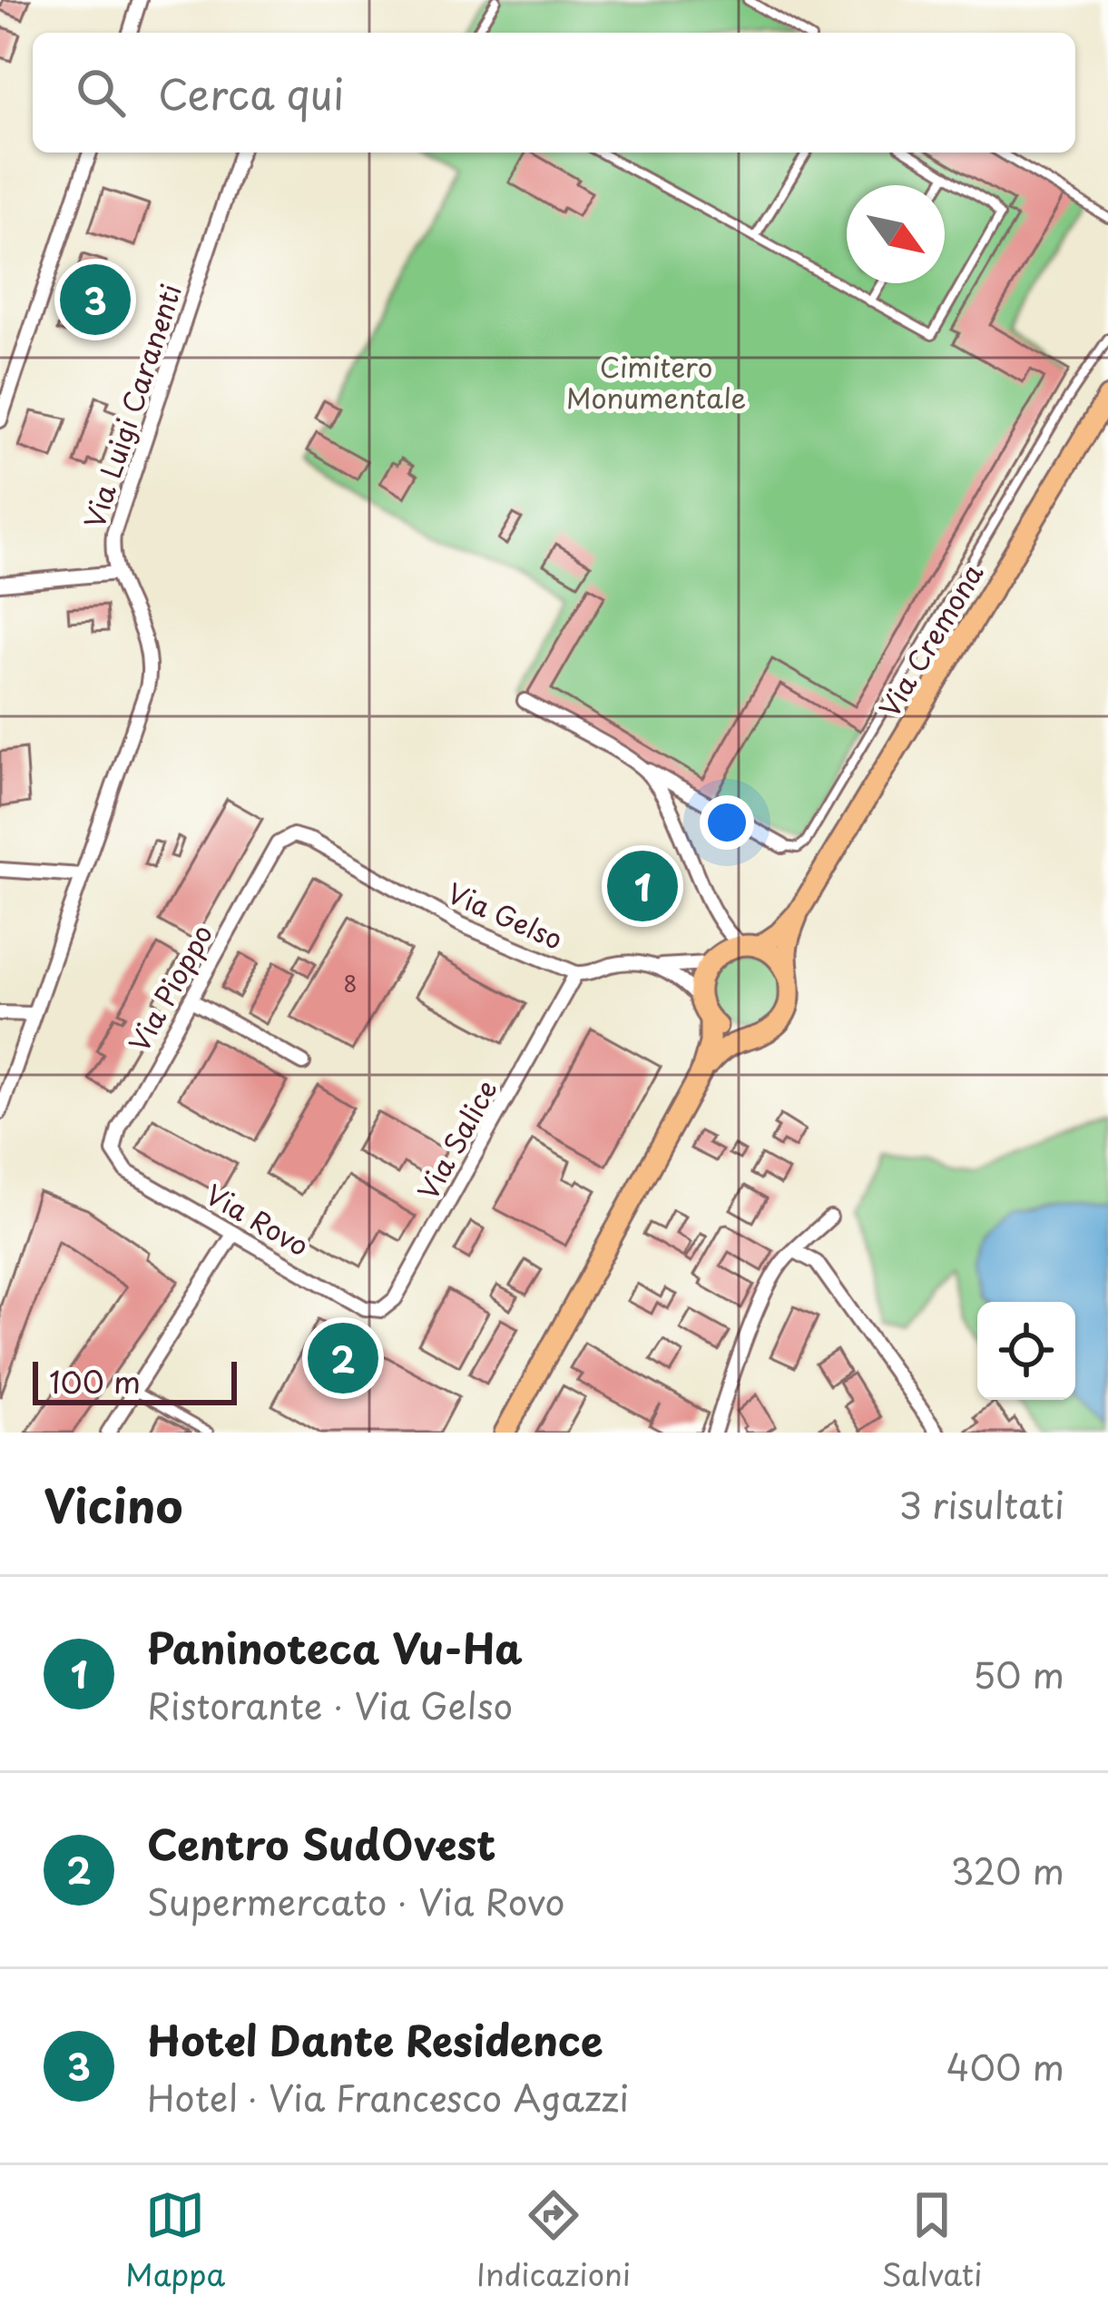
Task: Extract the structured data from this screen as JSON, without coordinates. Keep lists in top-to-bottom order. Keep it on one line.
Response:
{"streets":{"main road":["Via Cremona"],"street":["Via Luigi Caranenti","Via Gelso","Via Pioppo","Via Salice","Via Rovo"]},"crossings":[["Via Cremona","Via Gelso"],["Via Gelso","Via Pioppo"],["Via Gelso","Via Salice"],["Via Pioppo","Via Rovo"],["Via Salice","Via Rovo"]],"parks":["Cimitero Monumentale"],"house_numbers":["8"],"scale_bar":"100 m","north":"bottom right","page":{"search":"Cerca qui","pins":["3","1","2"],"scale":"100 m","heading":["Vicino","3 risultati"],"list":[{"mark":"1","name":"Paninoteca Vu-Ha","note":"Ristorante · Via Gelso","value":"50 m"},{"mark":"2","name":"Centro SudOvest","note":"Supermercato · Via Rovo","value":"320 m"},{"mark":"3","name":"Hotel Dante Residence","note":"Hotel · Via Francesco Agazzi","value":"400 m"}],"nav":["Mappa","Indicazioni","Salvati"]}}
